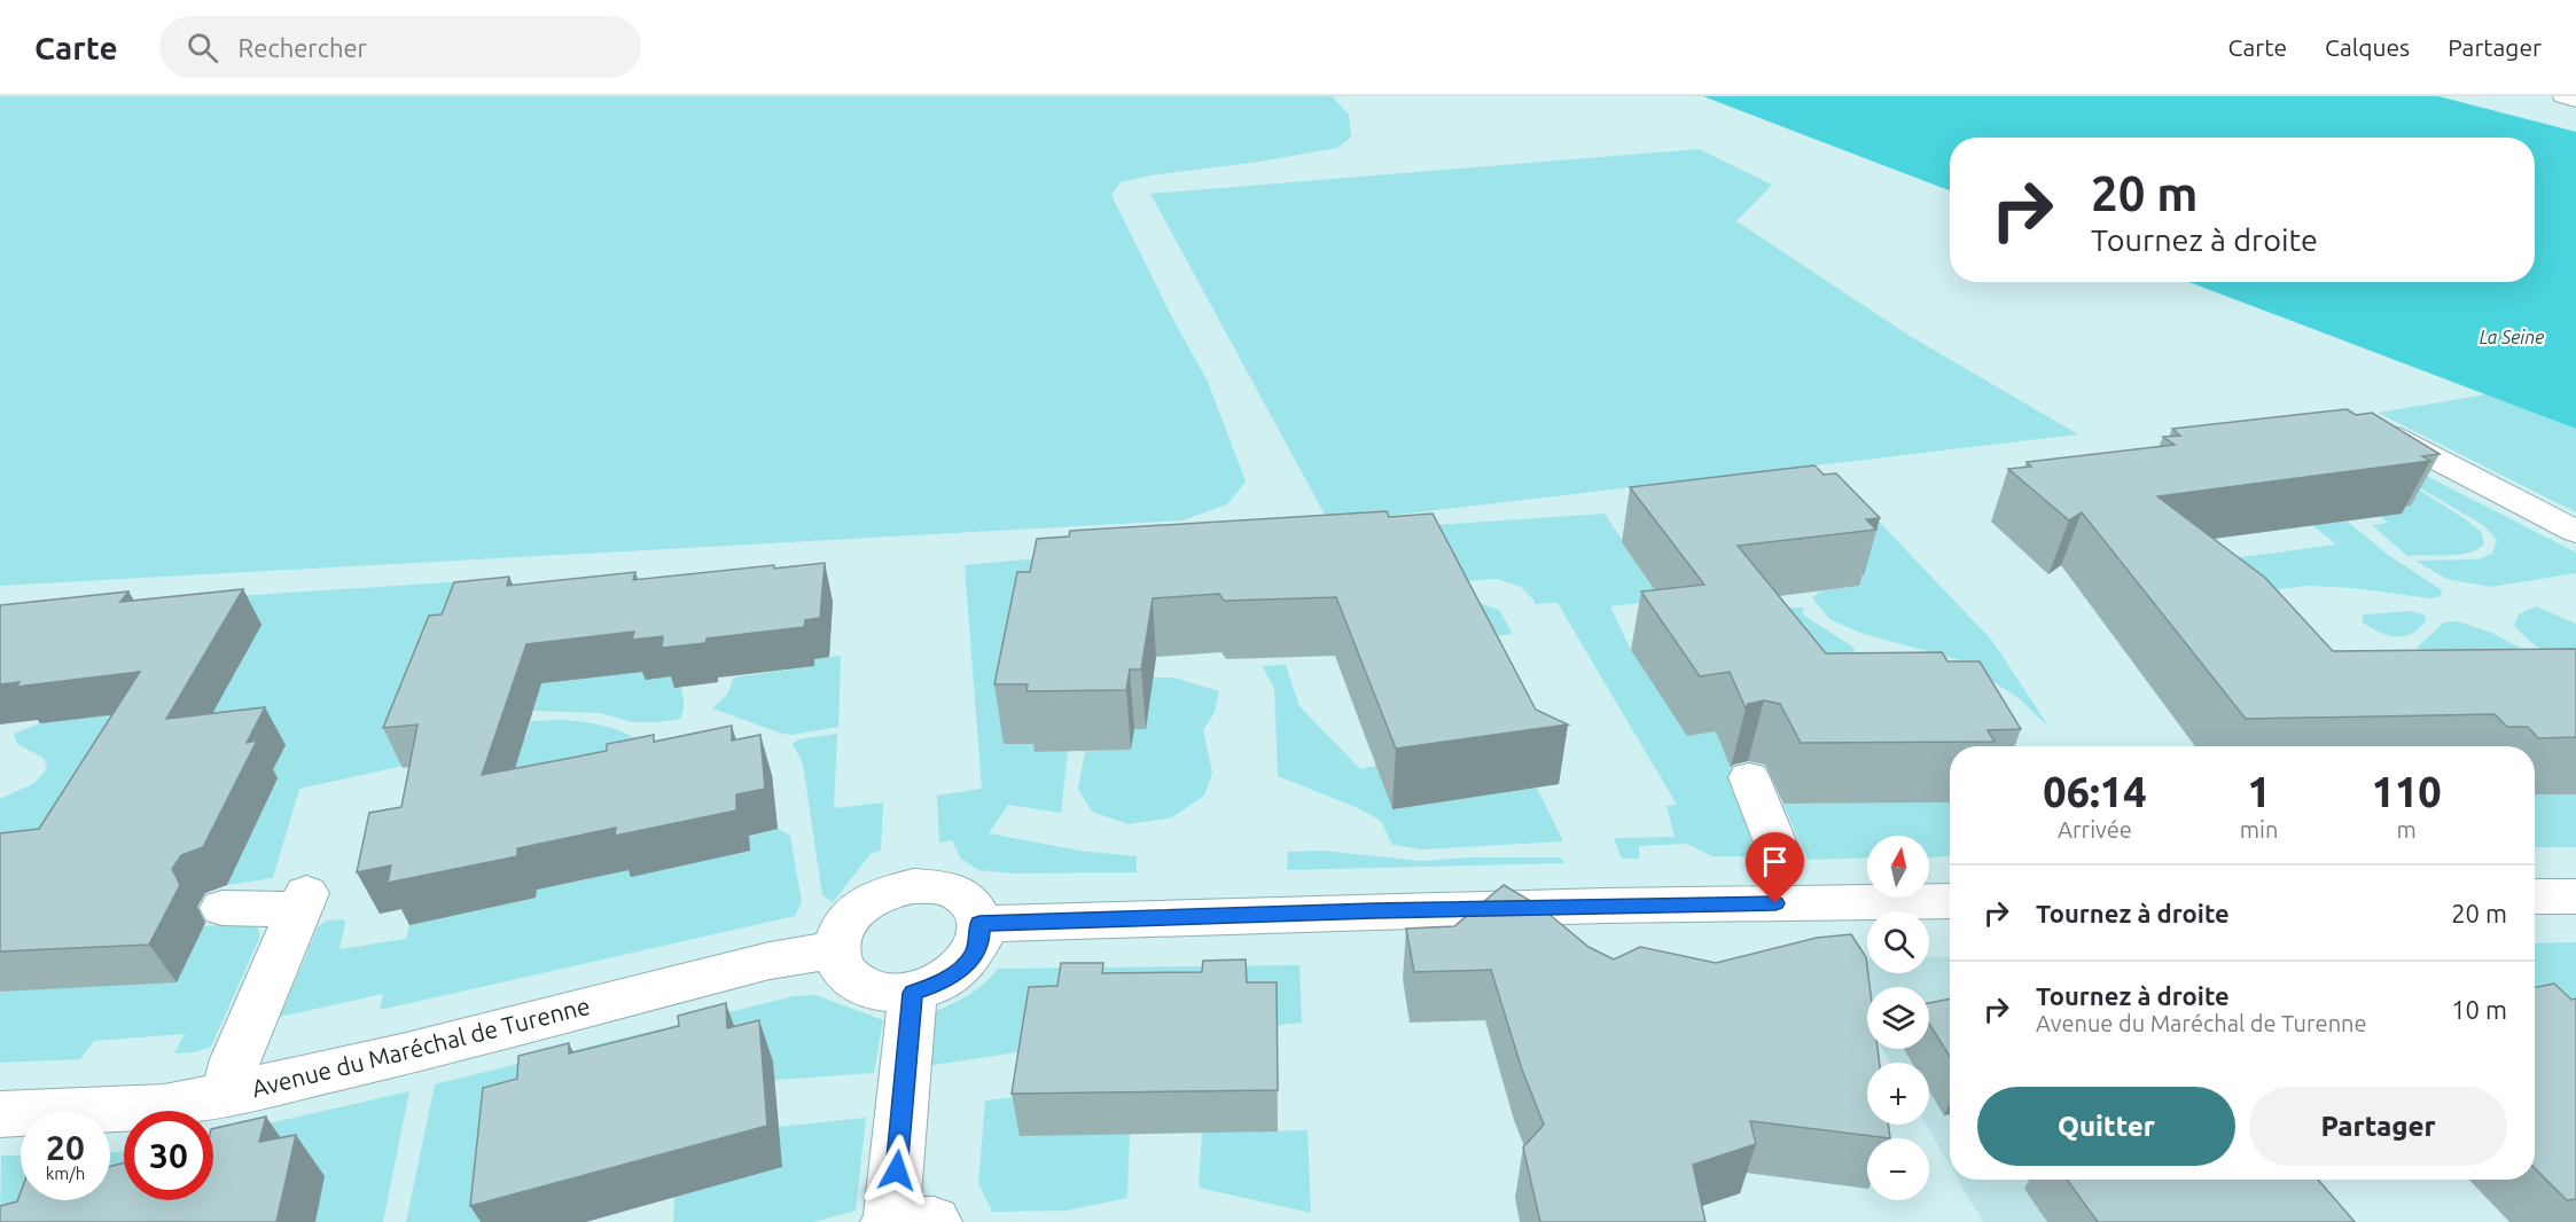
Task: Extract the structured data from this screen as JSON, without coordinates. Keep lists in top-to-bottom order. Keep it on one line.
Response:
{"streets":{"street":["Avenue du Maréchal de Turenne"]},"water":["La Seine"],"north":"top","page":{"header":"Carte","search":"Rechercher","nav":["Carte","Calques","Partager"],"turn":["20 m","Tournez à droite"],"eta":["06:14","Arrivée","1","min","110","m"],"map_buttons":["+","−"],"list":[{"name":"Tournez à droite","value":"20 m"},{"name":"Tournez à droite","note":"Avenue du Maréchal de Turenne","value":"10 m"}],"buttons":["Quitter","Partager"],"speed":"20 km/h","limit":"30"}}
